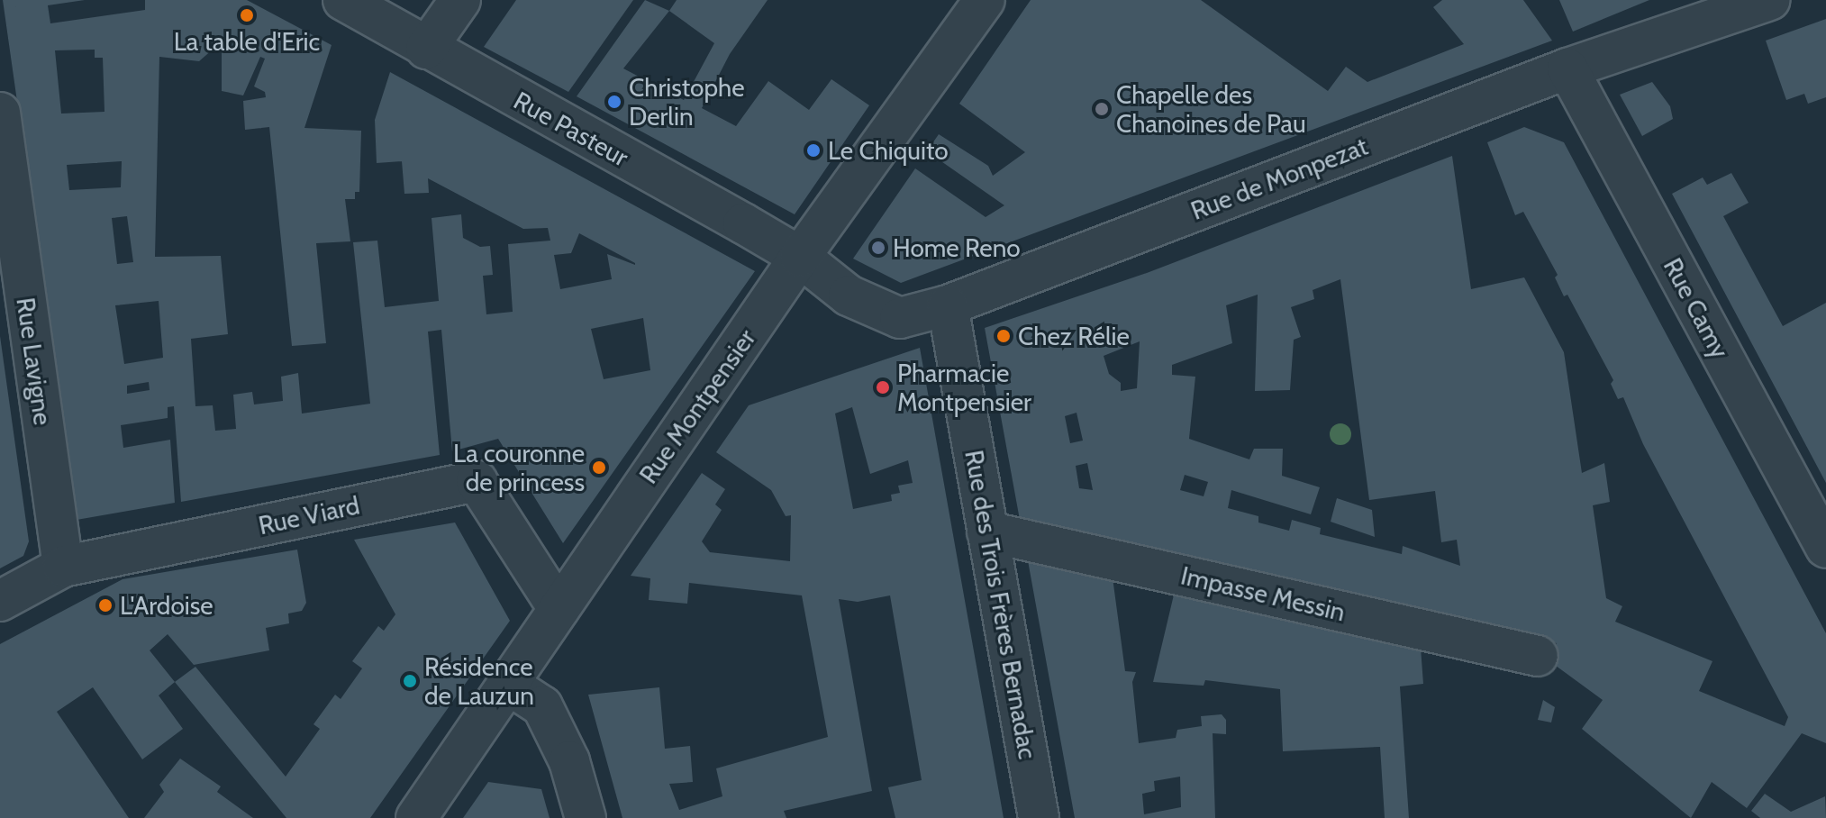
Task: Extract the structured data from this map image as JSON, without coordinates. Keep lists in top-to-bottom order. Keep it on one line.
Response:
{"streets":{"street":["Rue Pasteur","Rue de Monpezat","Rue Camy","Rue Lavigne","Rue Montpensier","Rue Viard","Impasse Messin","Rue des Trois Frères Bernadac"]},"crossings":[["Rue Pasteur","Rue de Monpezat"],["Rue Pasteur","Rue Montpensier"],["Rue de Monpezat","Rue Camy"],["Rue de Monpezat","Rue Montpensier"],["Rue de Monpezat","Rue des Trois Frères Bernadac"],["Rue Lavigne","Rue Viard"],["Rue Montpensier","Rue Viard"],["Impasse Messin","Rue des Trois Frères Bernadac"]],"places":["La table d'Eric","Christophe Derlin","Chapelle des Chanoines de Pau","Le Chiquito","Home Reno","Chez Rélie","Pharmacie Montpensier","La couronne de princess","L'Ardoise","Résidence de Lauzun"]}
